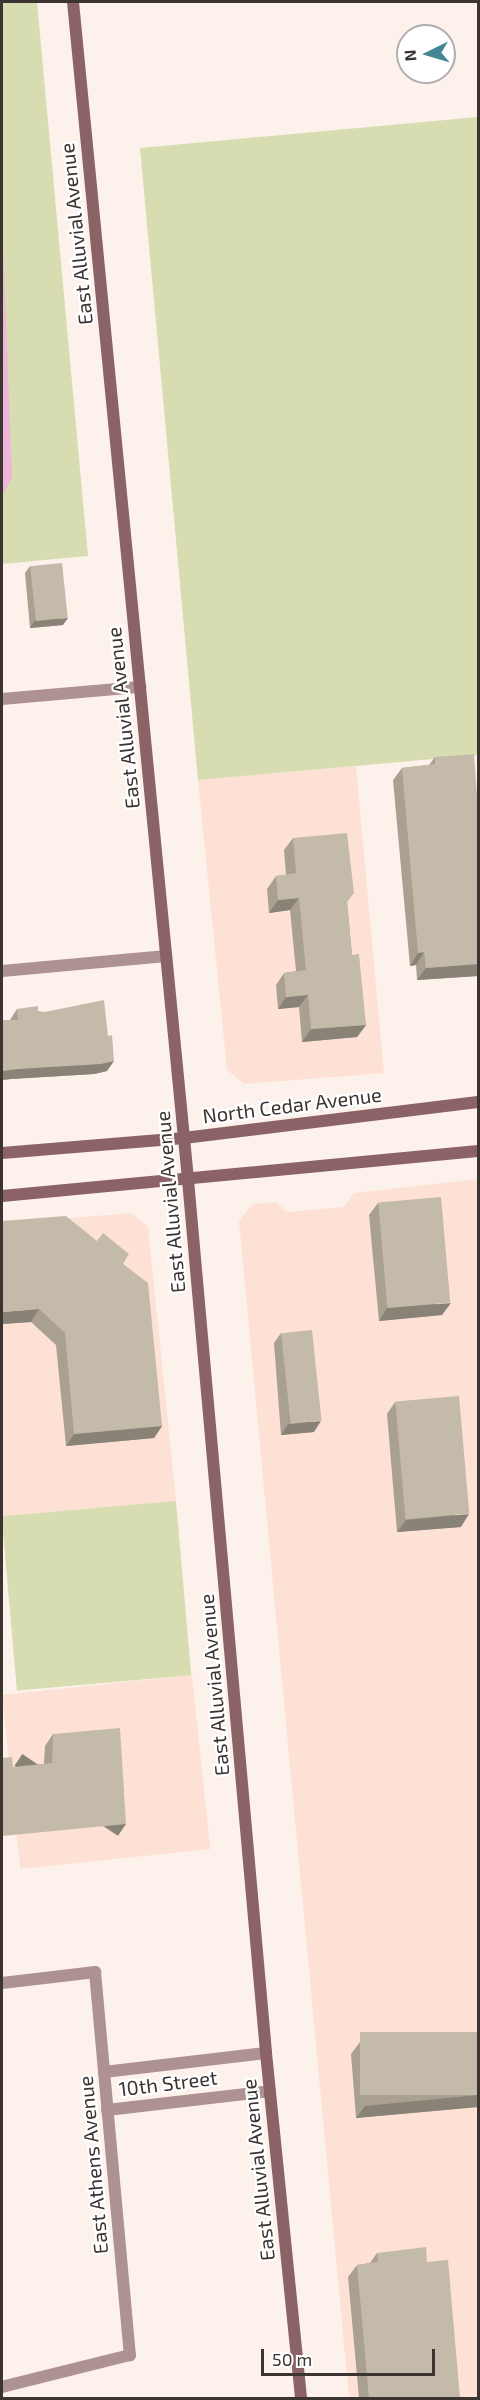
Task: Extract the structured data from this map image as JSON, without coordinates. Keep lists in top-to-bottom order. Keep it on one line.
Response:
{"streets":{"main road":["East Alluvial Avenue","North Cedar Avenue"],"street":["10th Street","East Athens Avenue"]},"crossings":[["East Alluvial Avenue","North Cedar Avenue"],["East Alluvial Avenue","10th Street"],["10th Street","East Athens Avenue"]],"scale_bar":"50 m","north":"left"}
